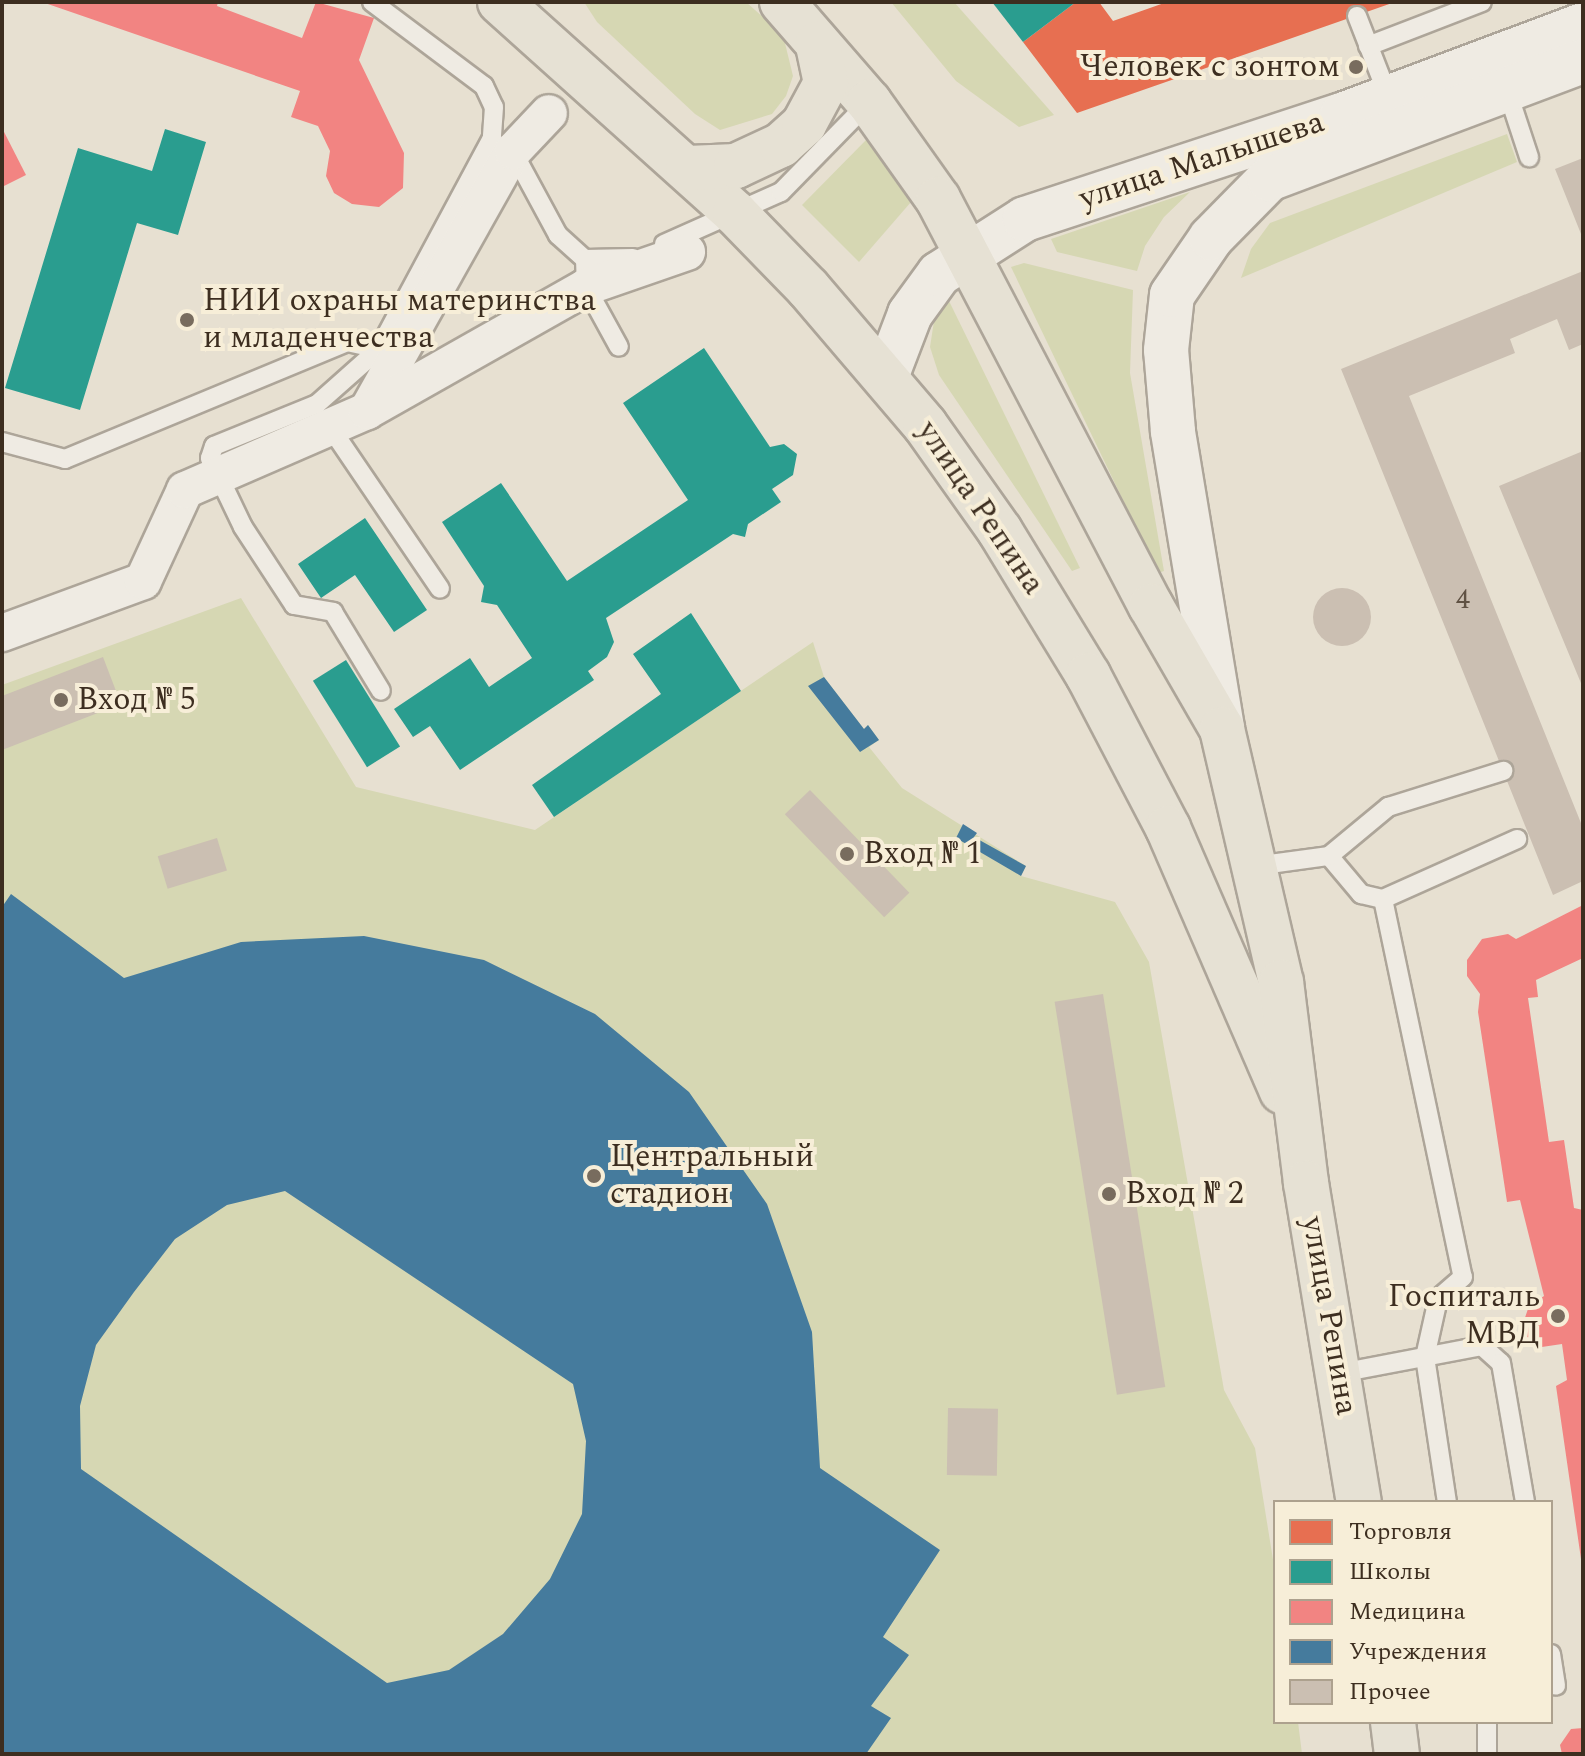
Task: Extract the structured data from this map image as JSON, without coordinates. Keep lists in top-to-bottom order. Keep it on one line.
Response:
{"streets":{"main road":["улица Малышева","улица Репина"]},"crossings":[["улица Малышева","улица Репина"]],"places":["Человек с зонтом","НИИ охраны материнства и младенчества","Вход № 5","Вход № 1","Центральный стадион","Вход № 2","Госпиталь МВД"],"house_numbers":["4"],"legend":["Торговля","Школы","Медицина","Учреждения","Прочее"]}
